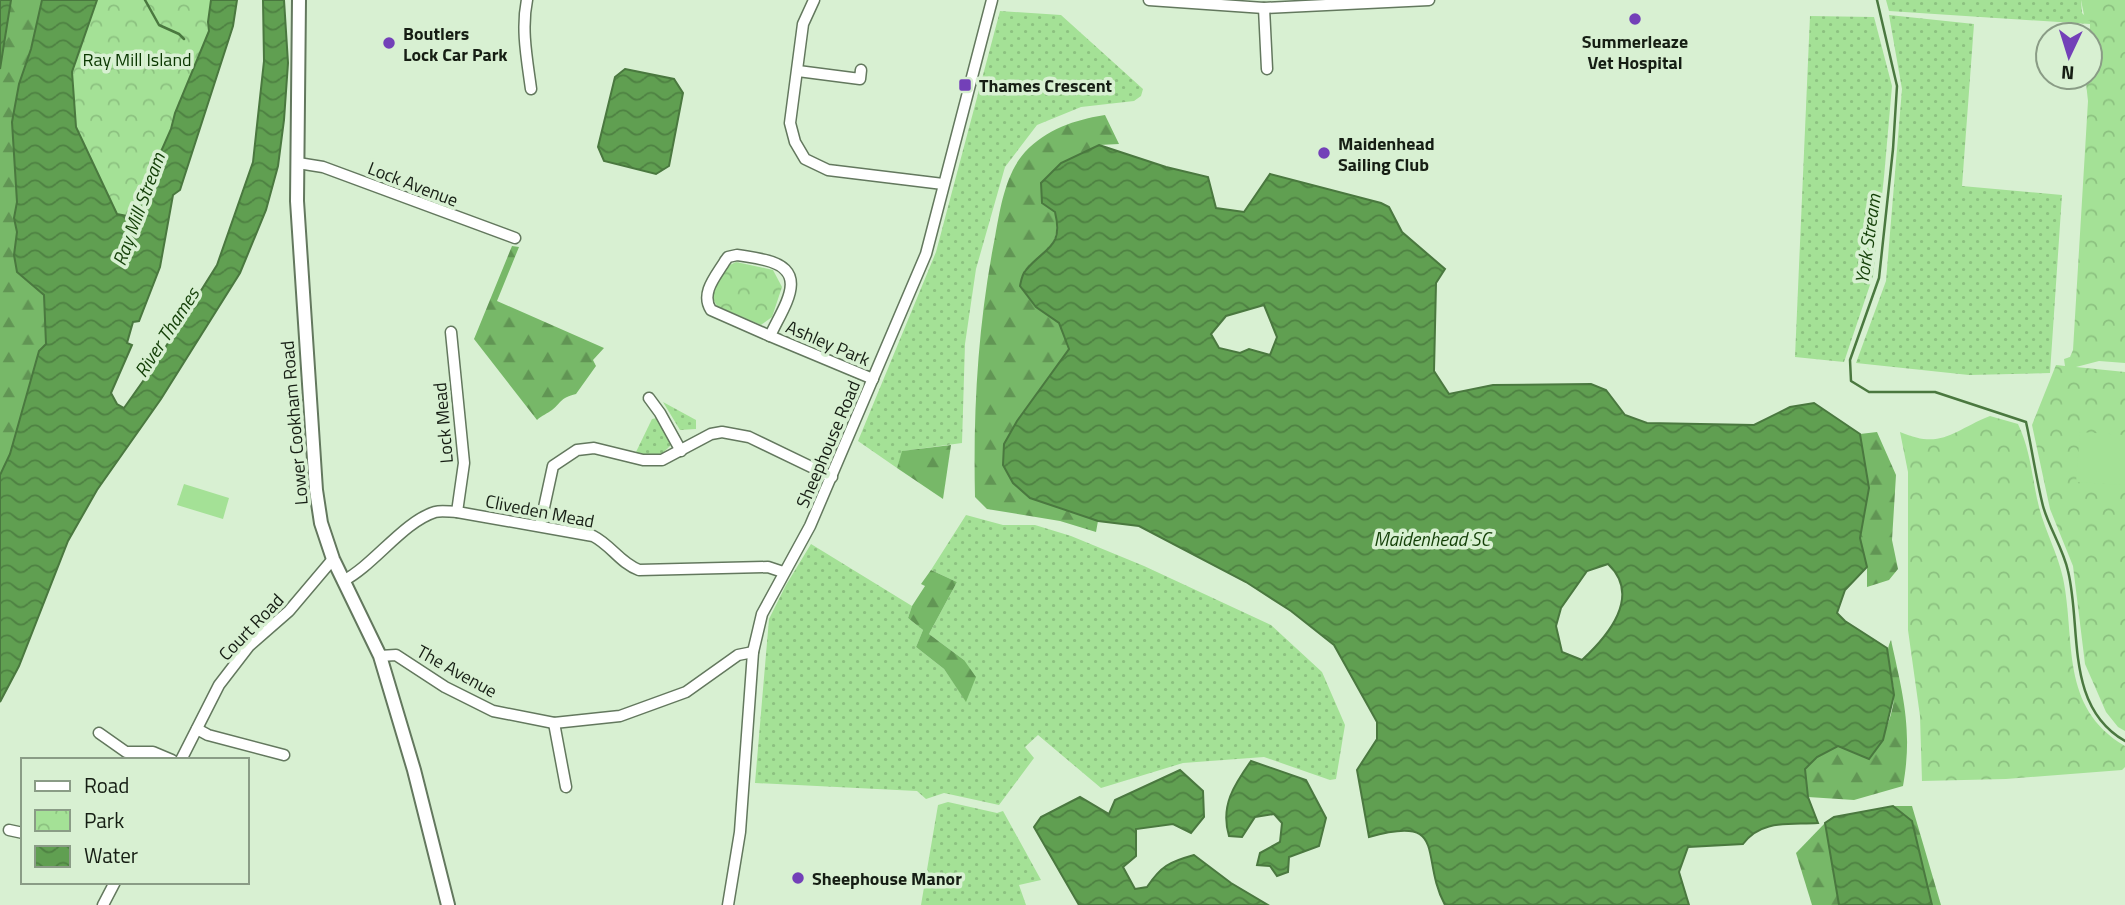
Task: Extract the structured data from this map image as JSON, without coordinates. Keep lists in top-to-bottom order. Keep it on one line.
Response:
{"streets":{"main road":["Lower Cookham Road"],"street":["Lock Avenue","Ashley Park","Lock Mead","Sheephouse Road","Cliveden Mead","Court Road","The Avenue"]},"crossings":[["Lock Avenue","Lower Cookham Road"],["Ashley Park","Sheephouse Road"],["Lower Cookham Road","Cliveden Mead"],["Lower Cookham Road","Court Road"],["Lower Cookham Road","The Avenue"],["Lock Mead","Cliveden Mead"],["Sheephouse Road","Cliveden Mead"],["Sheephouse Road","The Avenue"]],"water":["Ray Mill Stream","York Stream","River Thames","Maidenhead SC"],"parks":["Ray Mill Island"],"places":{"other":["Summerleaze Vet Hospital","Boutlers Lock Car Park","Maidenhead Sailing Club","Sheephouse Manor"],"transit":["Thames Crescent"]},"legend":["Road","Park","Water"],"north":"bottom"}
